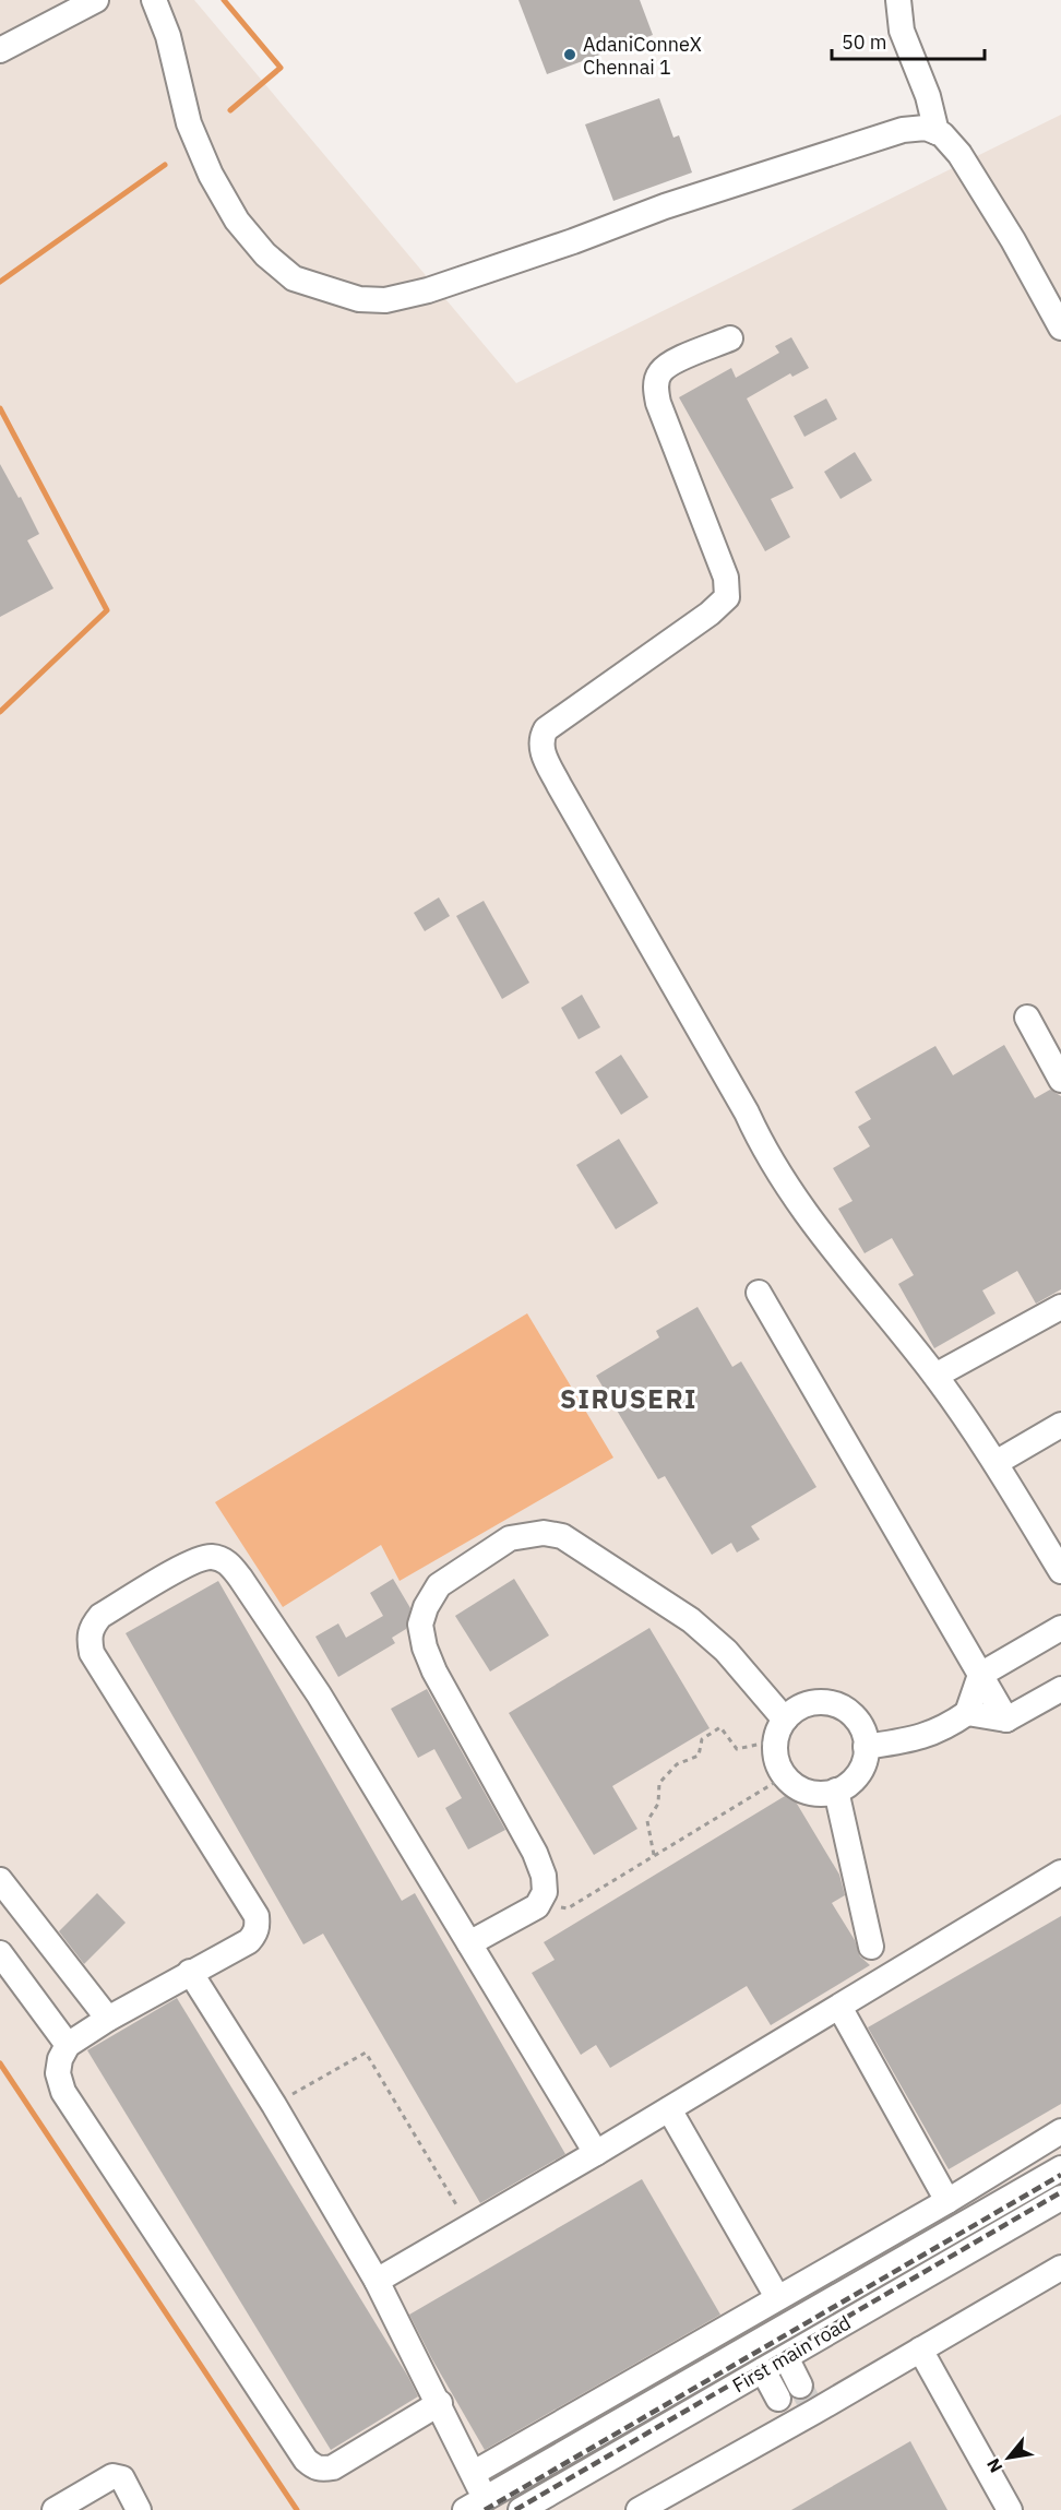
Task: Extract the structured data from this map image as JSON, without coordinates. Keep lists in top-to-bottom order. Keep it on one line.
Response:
{"streets":{"street":["First main road"]},"districts":["SIRUSERI"],"places":["AdaniConneX Chennai 1"],"scale_bar":"50 m","north":"bottom left"}
